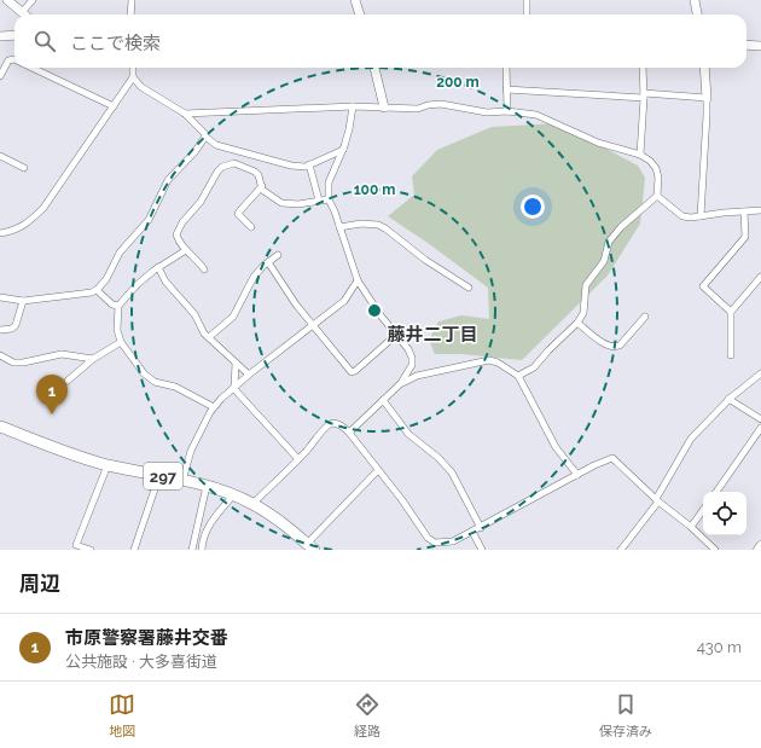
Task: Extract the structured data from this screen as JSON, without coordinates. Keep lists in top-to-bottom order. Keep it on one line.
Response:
{"streets":{"highway":["297"]},"districts":["藤井二丁目"],"page":{"search":"ここで検索","pins":"1","heading":"周辺","list":[{"mark":"1","name":"市原警察署藤井交番","note":"公共施設 · 大多喜街道","value":"430 m"}],"nav":["地図","経路","保存済み"]},"rings":["200 m","100 m"]}
